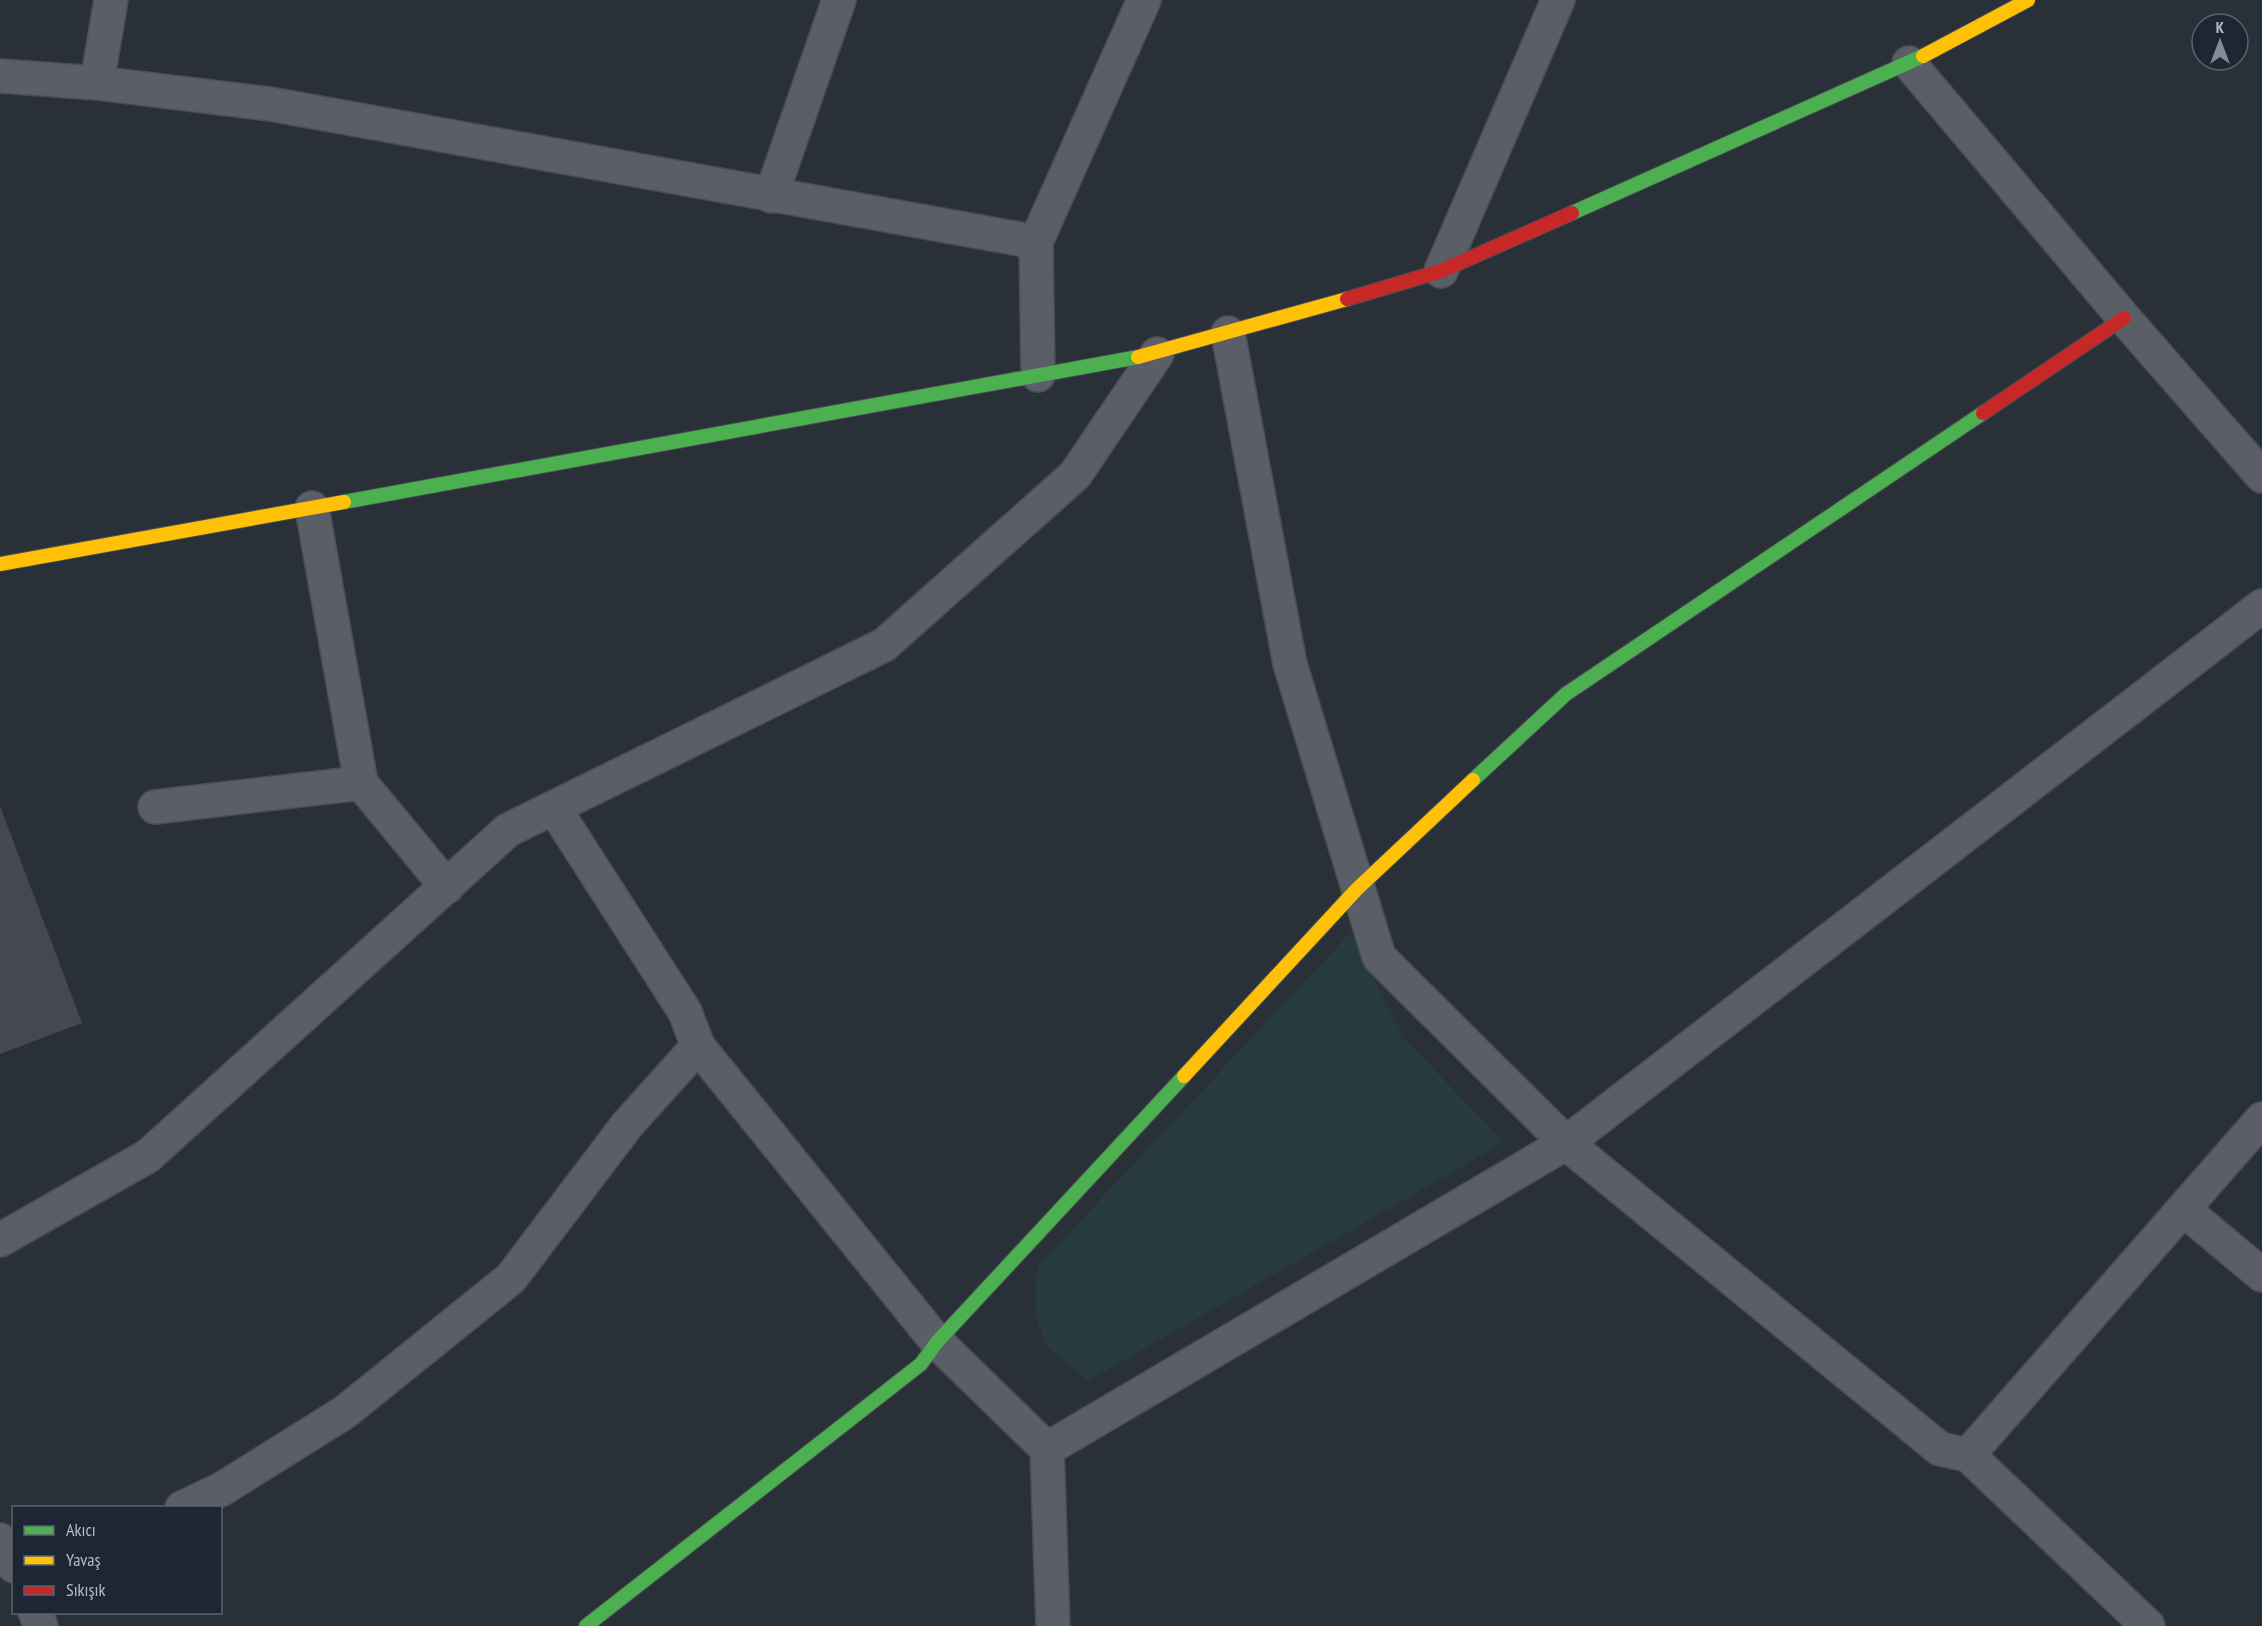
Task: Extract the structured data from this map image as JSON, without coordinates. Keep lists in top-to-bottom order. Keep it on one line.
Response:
{"legend":["Akıcı","Yavaş","Sıkışık"],"north":"top"}
